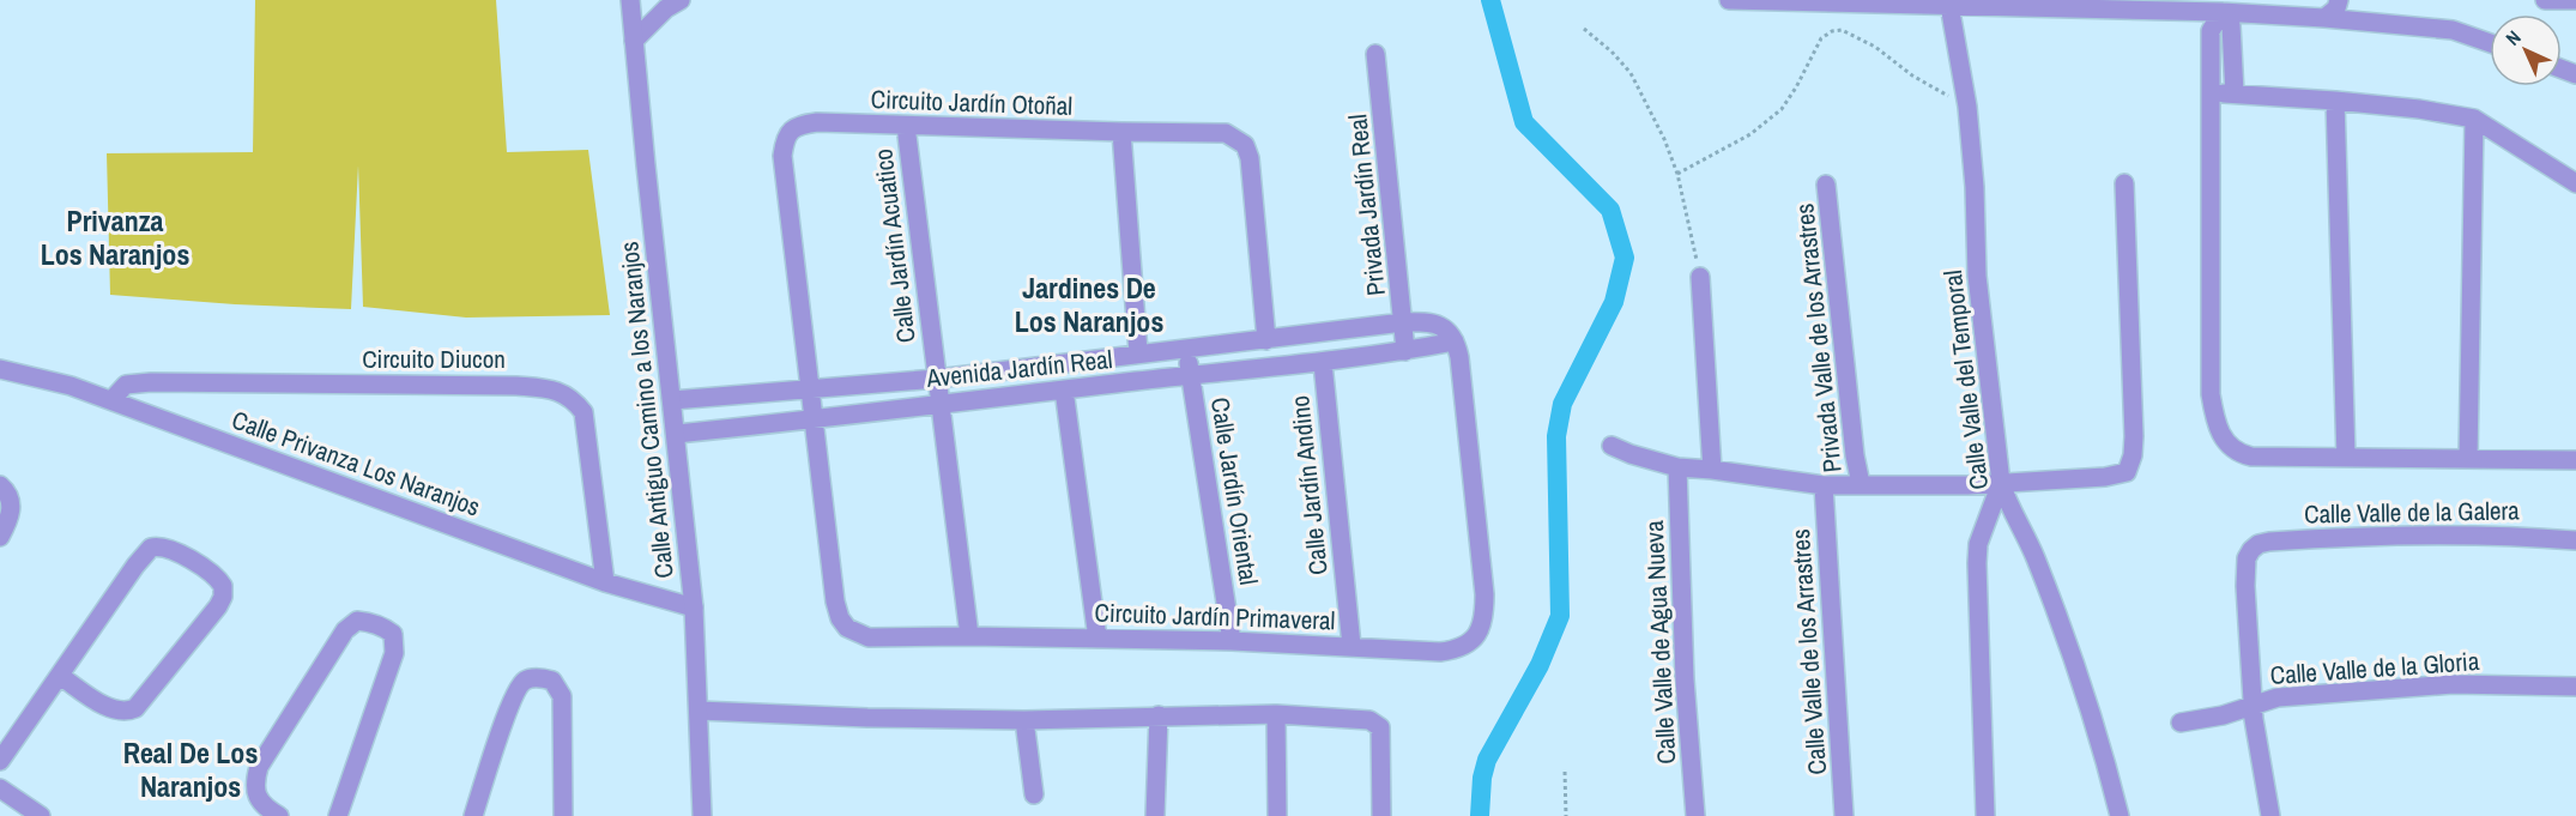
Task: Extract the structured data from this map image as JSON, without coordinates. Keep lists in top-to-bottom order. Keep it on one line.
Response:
{"streets":{"street":["Circuito Jardín Otoñal","Privada Jardín Real","Calle Jardín Acuatico","Privada Valle de los Arrastres","Circuito Diucon","Avenida Jardín Real","Calle Valle del Temporal","Calle Antiguo Camino a los Naranjos","Calle Privanza Los Naranjos","Calle Jardín Andino","Calle Jardín Oriental","Calle Valle de la Galera","Circuito Jardín Primaveral","Calle Valle de Agua Nueva","Calle Valle de los Arrastres","Calle Valle de la Gloria"]},"crossings":[["Circuito Jardín Otoñal","Calle Jardín Acuatico"],["Circuito Jardín Otoñal","Avenida Jardín Real"],["Circuito Jardín Otoñal","Circuito Jardín Primaveral"],["Privada Jardín Real","Avenida Jardín Real"],["Calle Jardín Acuatico","Avenida Jardín Real"],["Calle Jardín Acuatico","Circuito Jardín Primaveral"],["Circuito Diucon","Calle Privanza Los Naranjos"],["Avenida Jardín Real","Calle Antiguo Camino a los Naranjos"],["Avenida Jardín Real","Calle Jardín Andino"],["Avenida Jardín Real","Calle Jardín Oriental"],["Avenida Jardín Real","Circuito Jardín Primaveral"],["Calle Antiguo Camino a los Naranjos","Calle Privanza Los Naranjos"],["Calle Jardín Andino","Circuito Jardín Primaveral"],["Calle Jardín Oriental","Circuito Jardín Primaveral"],["Calle Valle de la Galera","Calle Valle de la Gloria"]],"districts":["Privanza Los Naranjos","Jardines De Los Naranjos","Real De Los Naranjos"],"north":"top left"}
